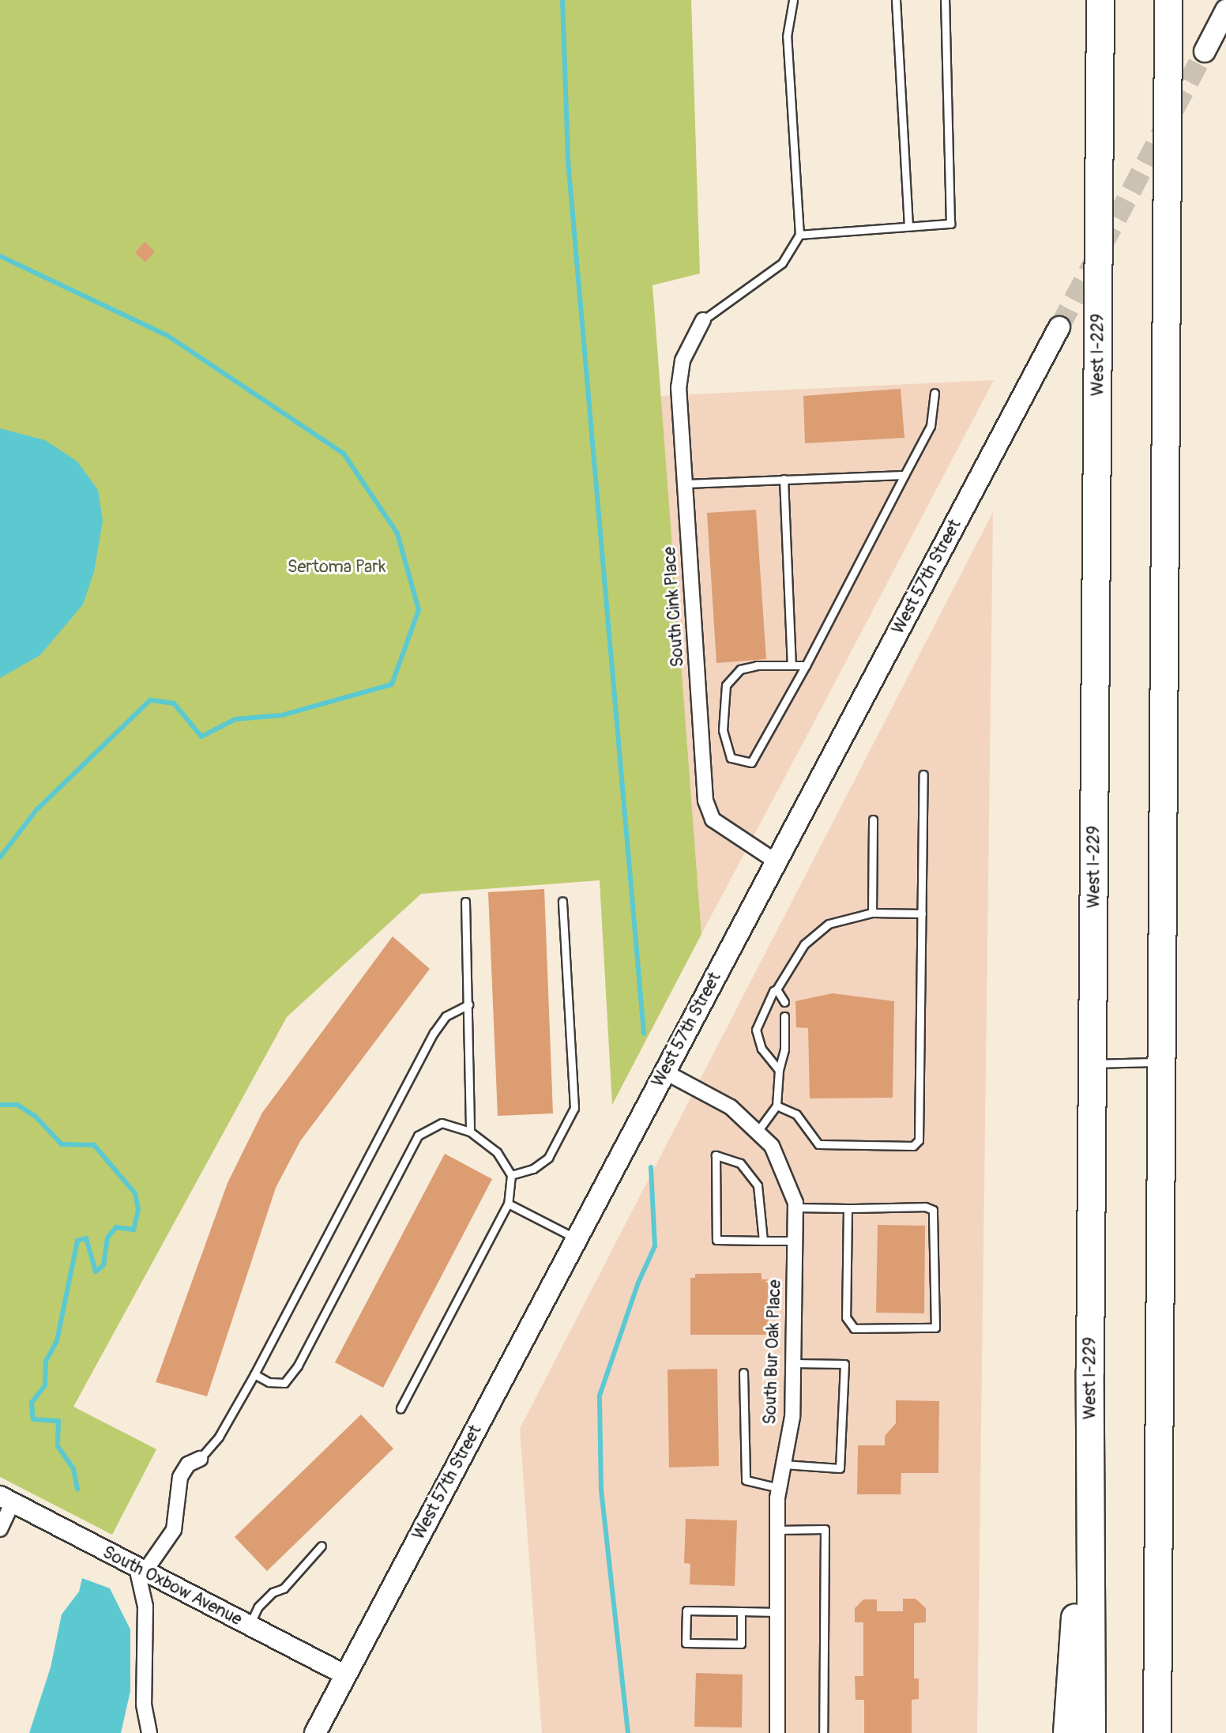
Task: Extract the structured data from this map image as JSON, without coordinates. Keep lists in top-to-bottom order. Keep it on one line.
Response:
{"streets":{"highway":["West I-229"],"main road":["West 57th Street"],"street":["South Cink Place","South Bur Oak Place","South Oxbow Avenue"]},"crossings":[["West 57th Street","South Cink Place"],["West 57th Street","South Bur Oak Place"],["West 57th Street","South Oxbow Avenue"]],"parks":["Sertoma Park"]}
